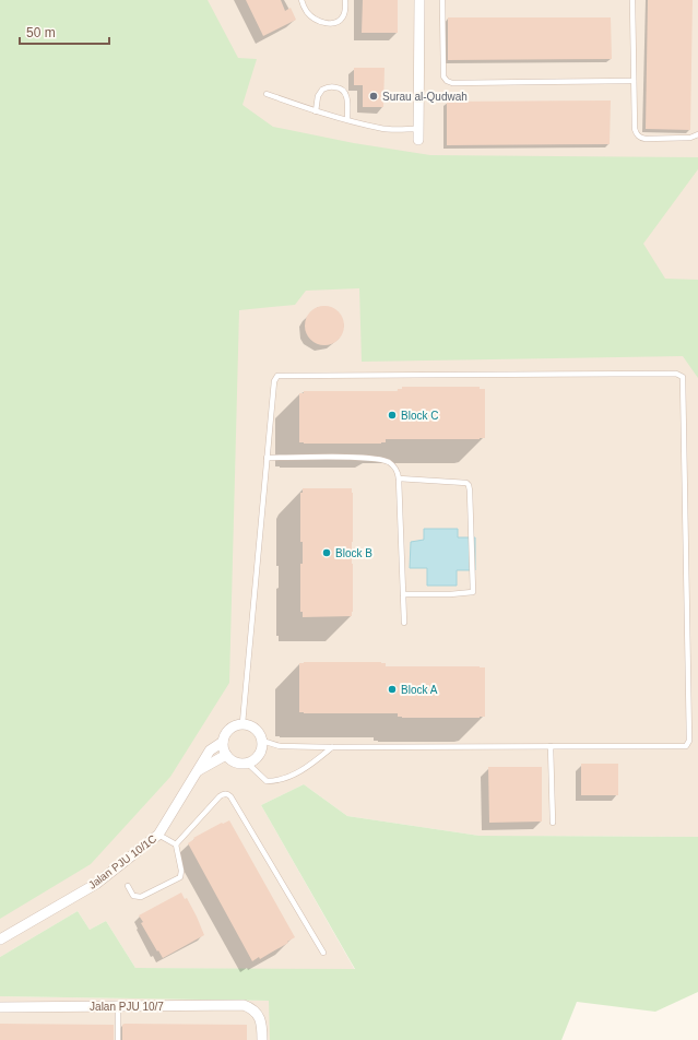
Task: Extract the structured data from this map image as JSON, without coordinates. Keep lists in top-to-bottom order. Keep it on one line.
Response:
{"streets":{"street":["Jalan PJU 10/1C","Jalan PJU 10/7"]},"places":["Surau al-Qudwah","Block C","Block B","Block A"],"scale_bar":"50 m"}
